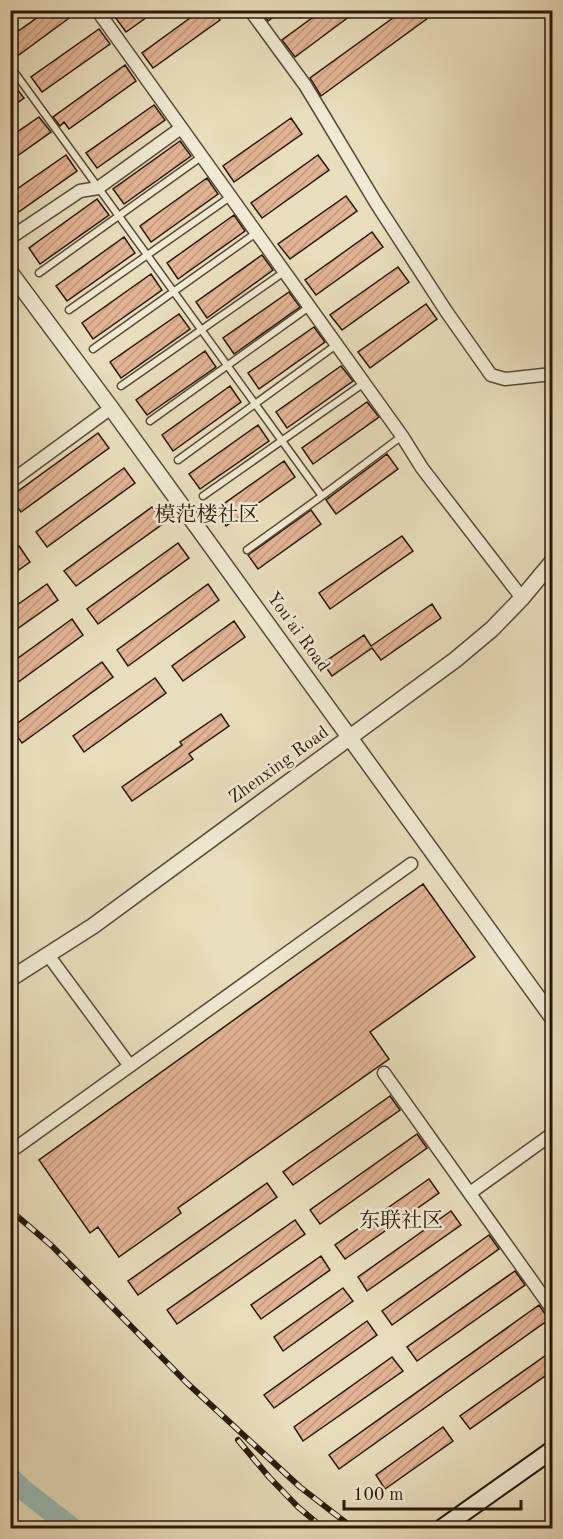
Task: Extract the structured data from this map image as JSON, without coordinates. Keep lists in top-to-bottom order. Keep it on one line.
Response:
{"streets":{"street":["You'ai Road","Zhenxing Road"]},"crossings":[["You'ai Road","Zhenxing Road"]],"districts":["模范楼社区","东联社区"],"scale_bar":"100 m"}
